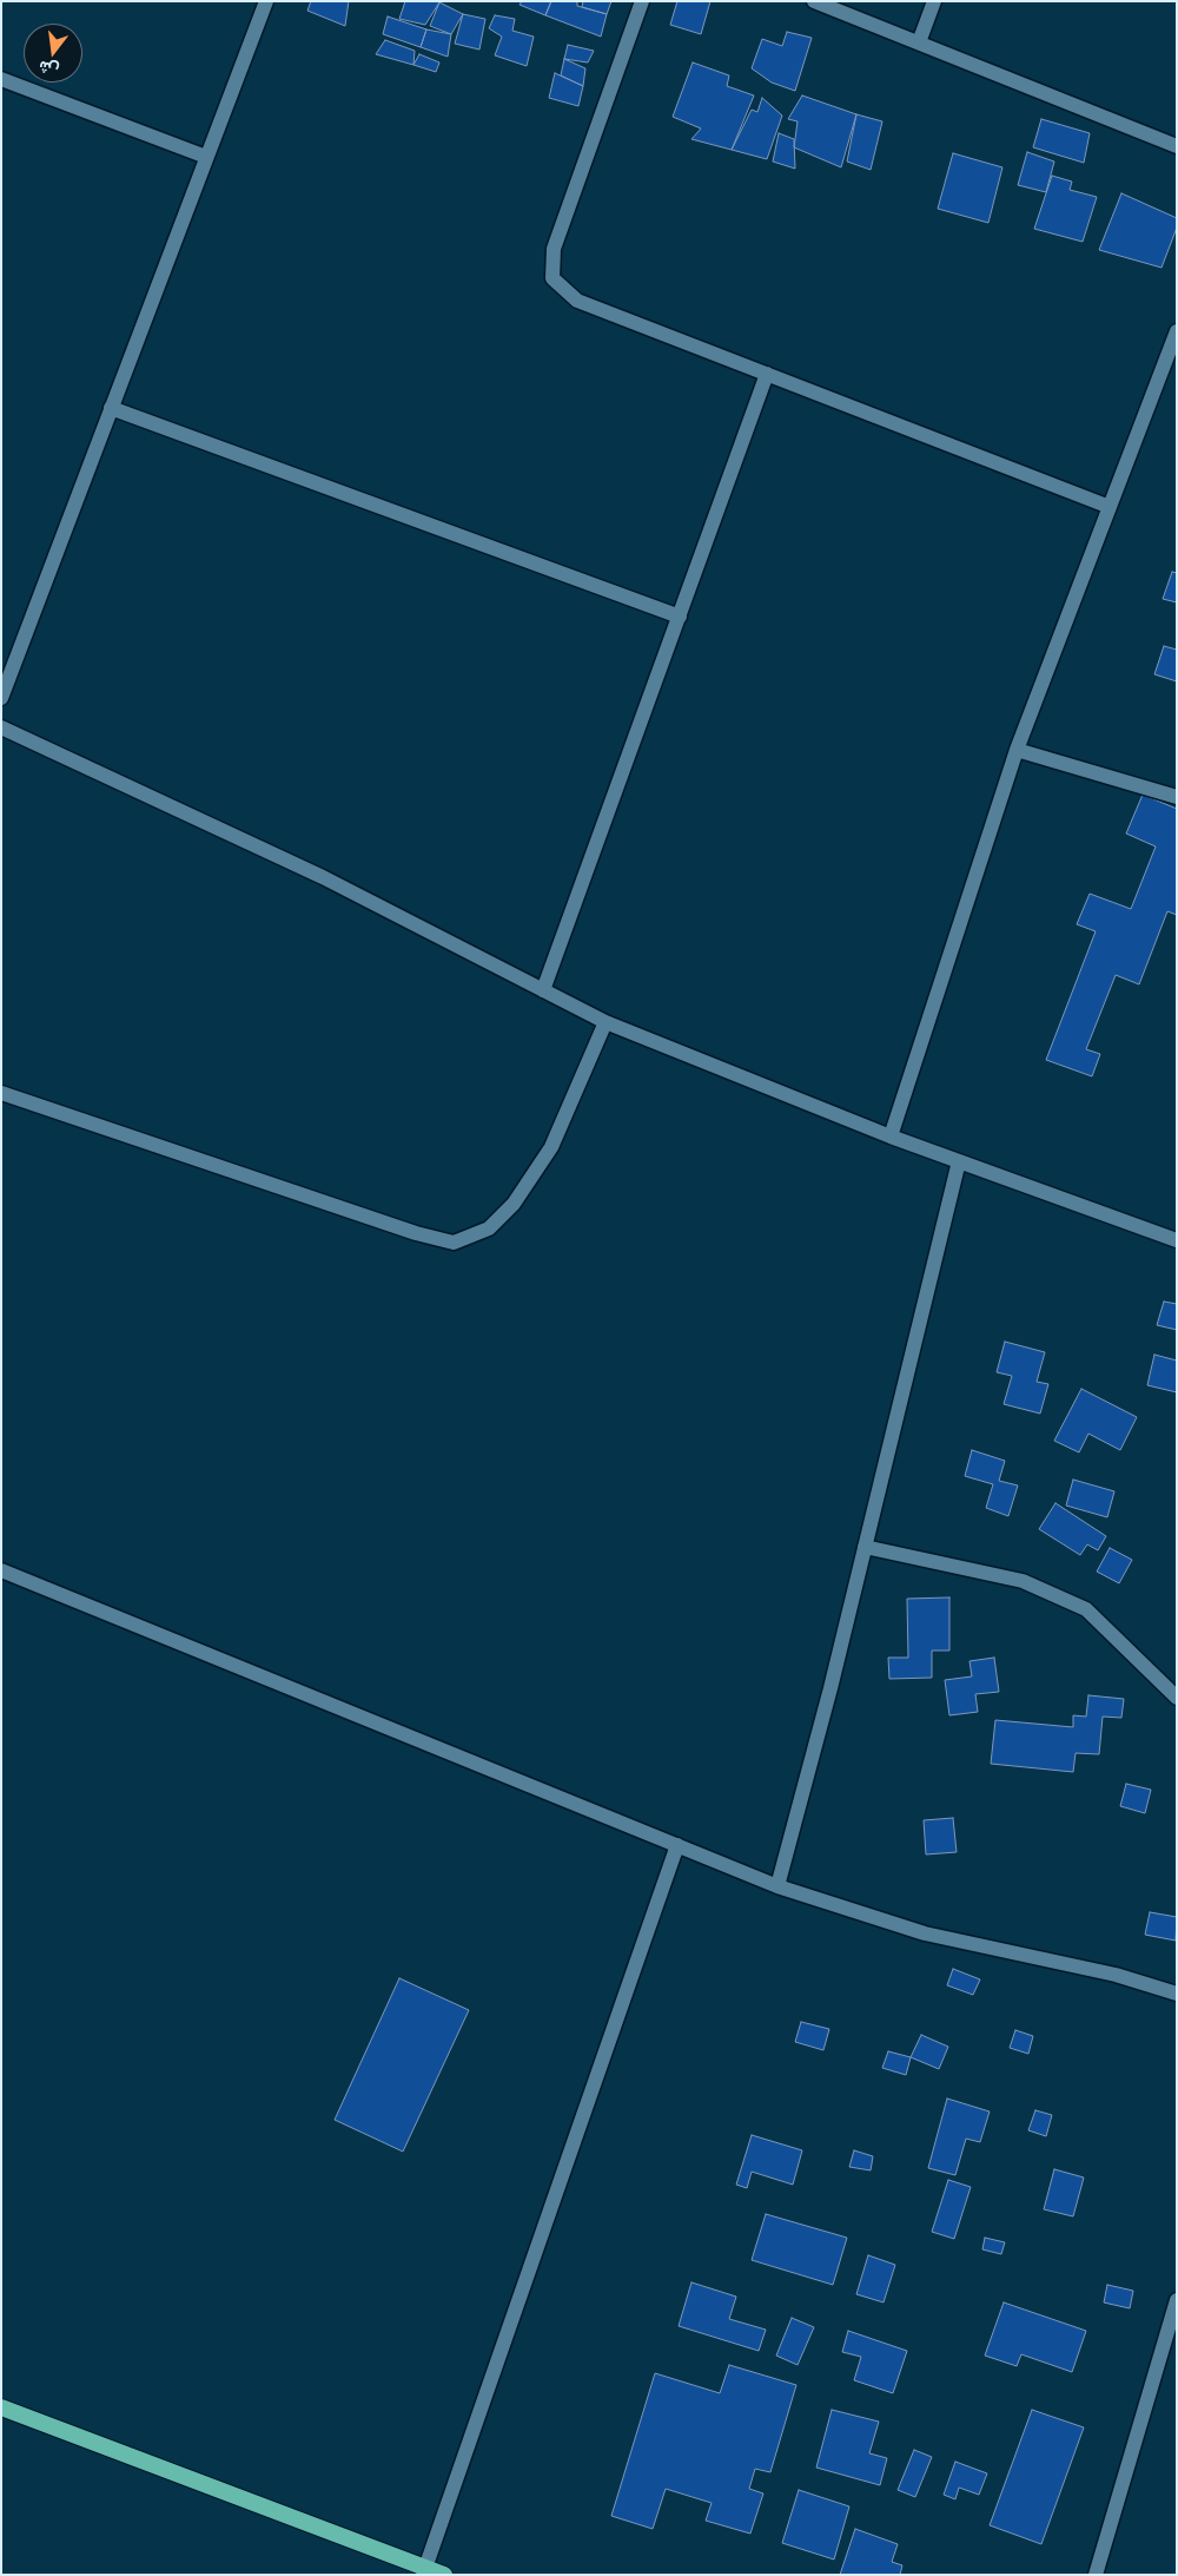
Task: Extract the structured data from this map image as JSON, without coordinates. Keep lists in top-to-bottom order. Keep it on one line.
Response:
{"north":"bottom"}
